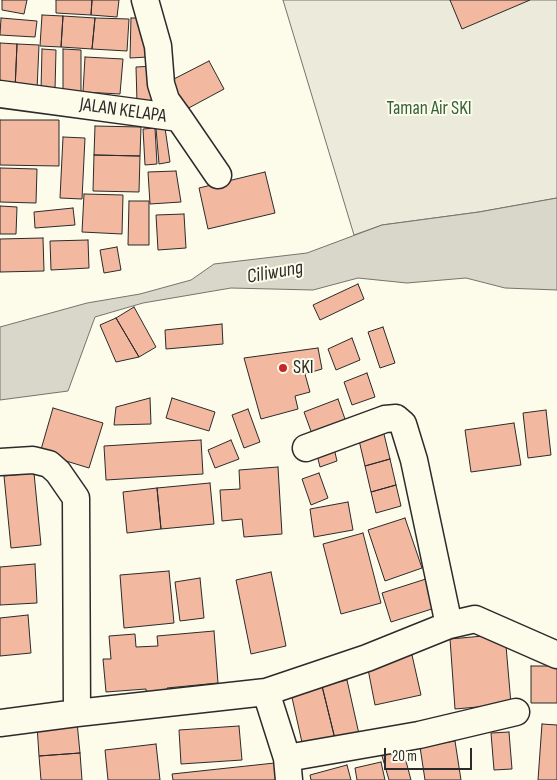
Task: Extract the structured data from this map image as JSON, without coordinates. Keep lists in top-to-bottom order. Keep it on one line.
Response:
{"streets":{"street":["JALAN KELAPA"]},"water":["Ciliwung"],"parks":["Taman Air SKI"],"places":["SKI"],"scale_bar":"20 m"}
